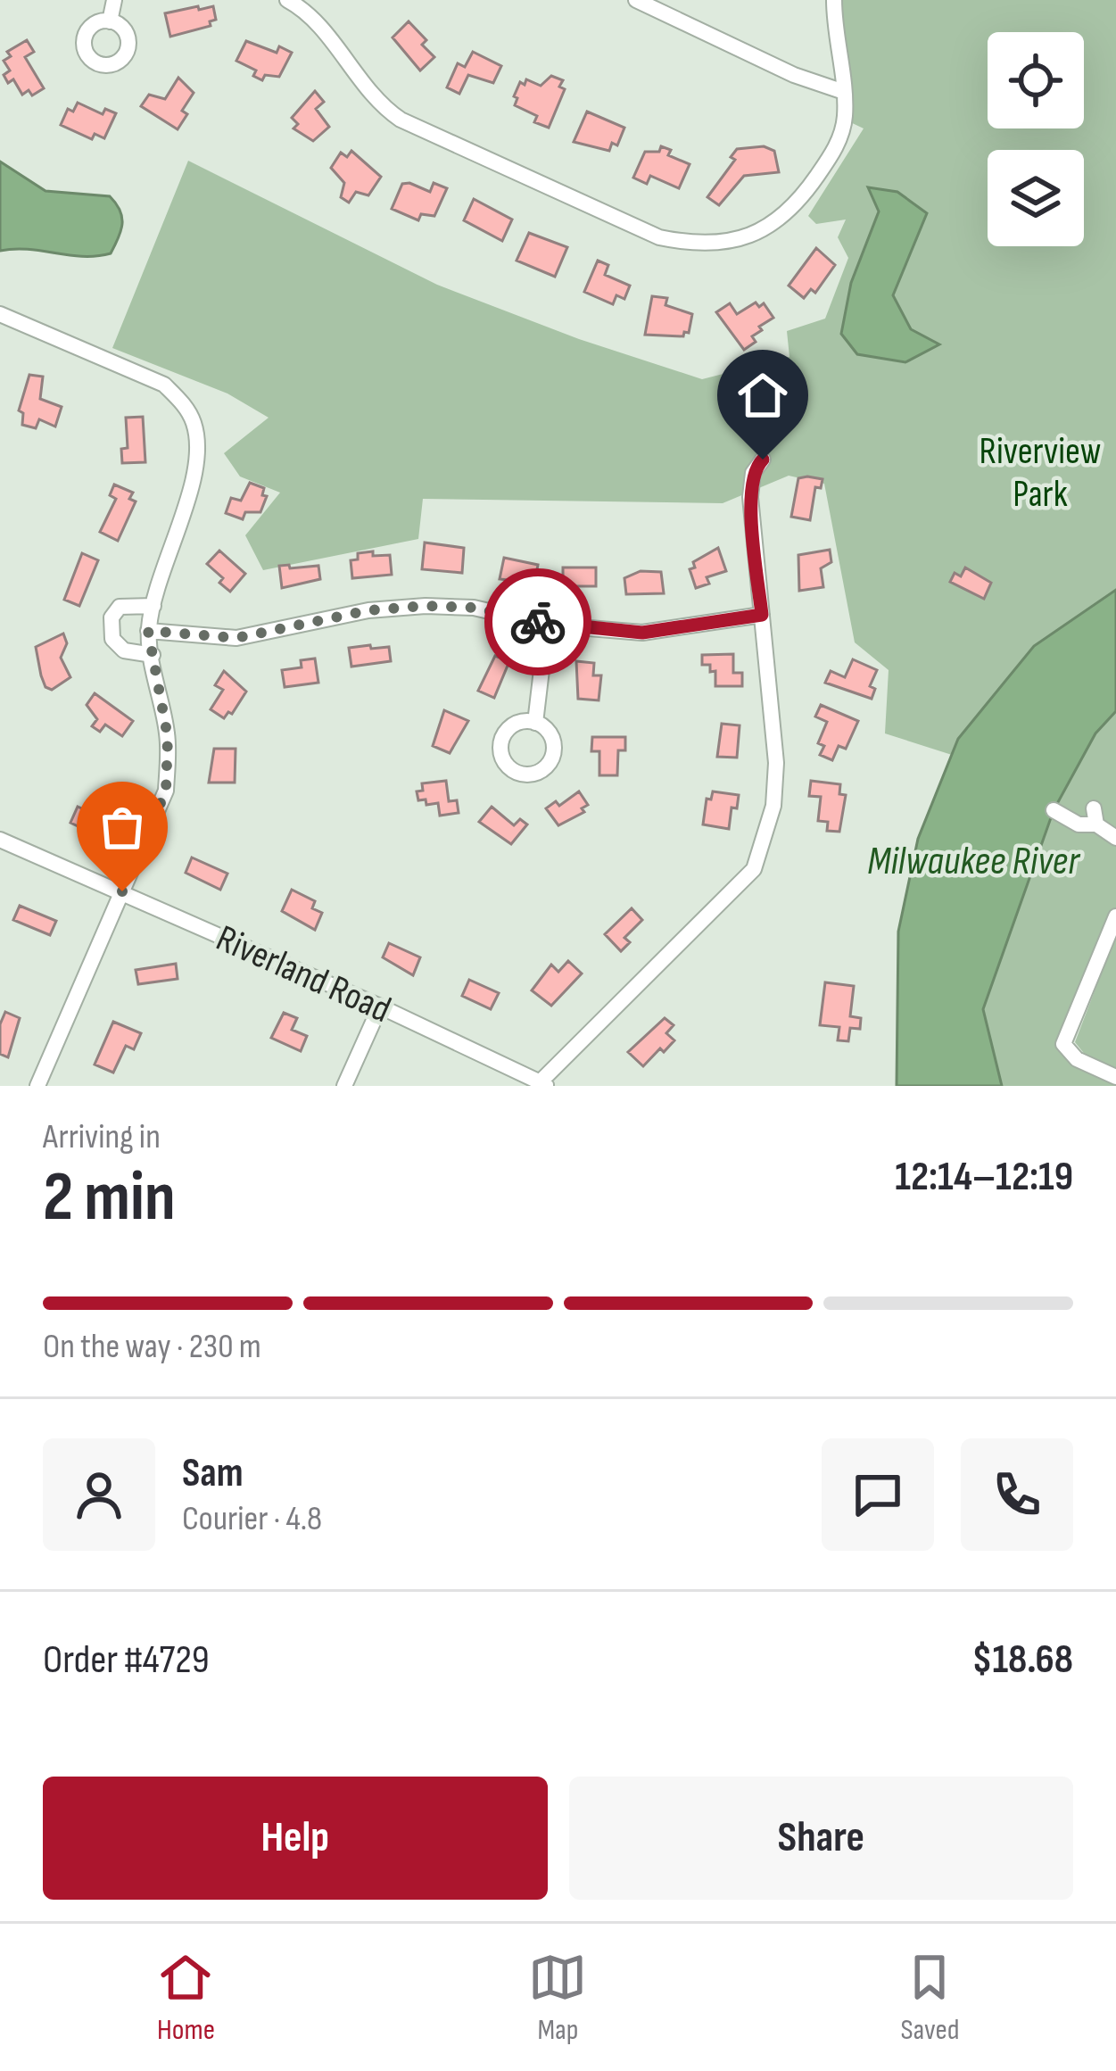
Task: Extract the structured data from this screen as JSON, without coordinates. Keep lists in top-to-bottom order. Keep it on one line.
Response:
{"streets":{"street":["Riverland Road"]},"water":["Milwaukee River"],"parks":["Riverview Park"],"page":{"heading":["2 min","Arriving in","12:14–12:19"],"panel":["Sam","Courier · 4.8","Order #4729","$18.68"],"bar":"On the way · 230 m","buttons":["Help","Share"],"tabs":["Home","Map","Saved"]}}
